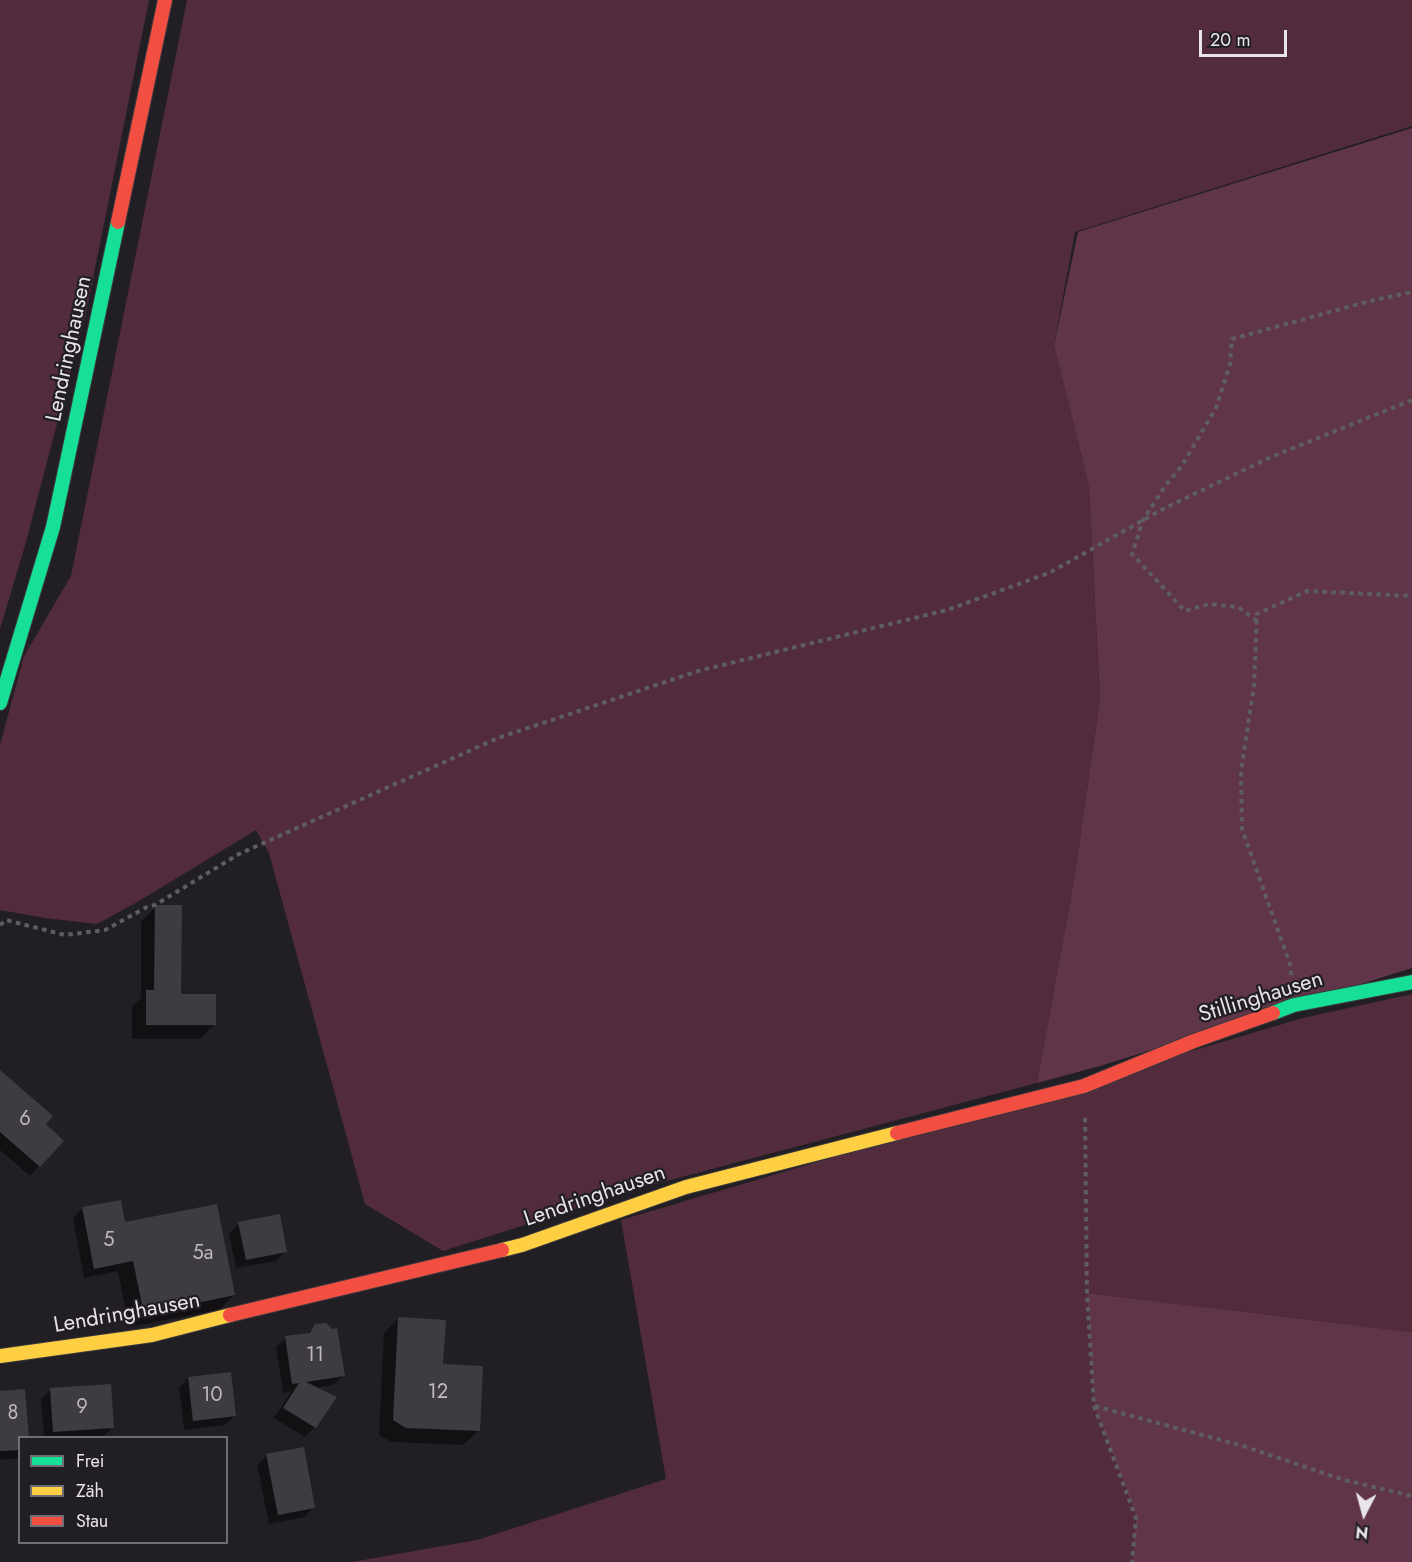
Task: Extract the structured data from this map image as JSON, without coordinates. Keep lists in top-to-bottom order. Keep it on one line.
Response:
{"streets":{"street":["Lendringhausen","Stillinghausen"]},"crossings":[["Lendringhausen","Stillinghausen"]],"house_numbers":["6","5","5a","11","12","10","9","8"],"legend":["Frei","Zäh","Stau"],"scale_bar":"20 m","north":"bottom"}
